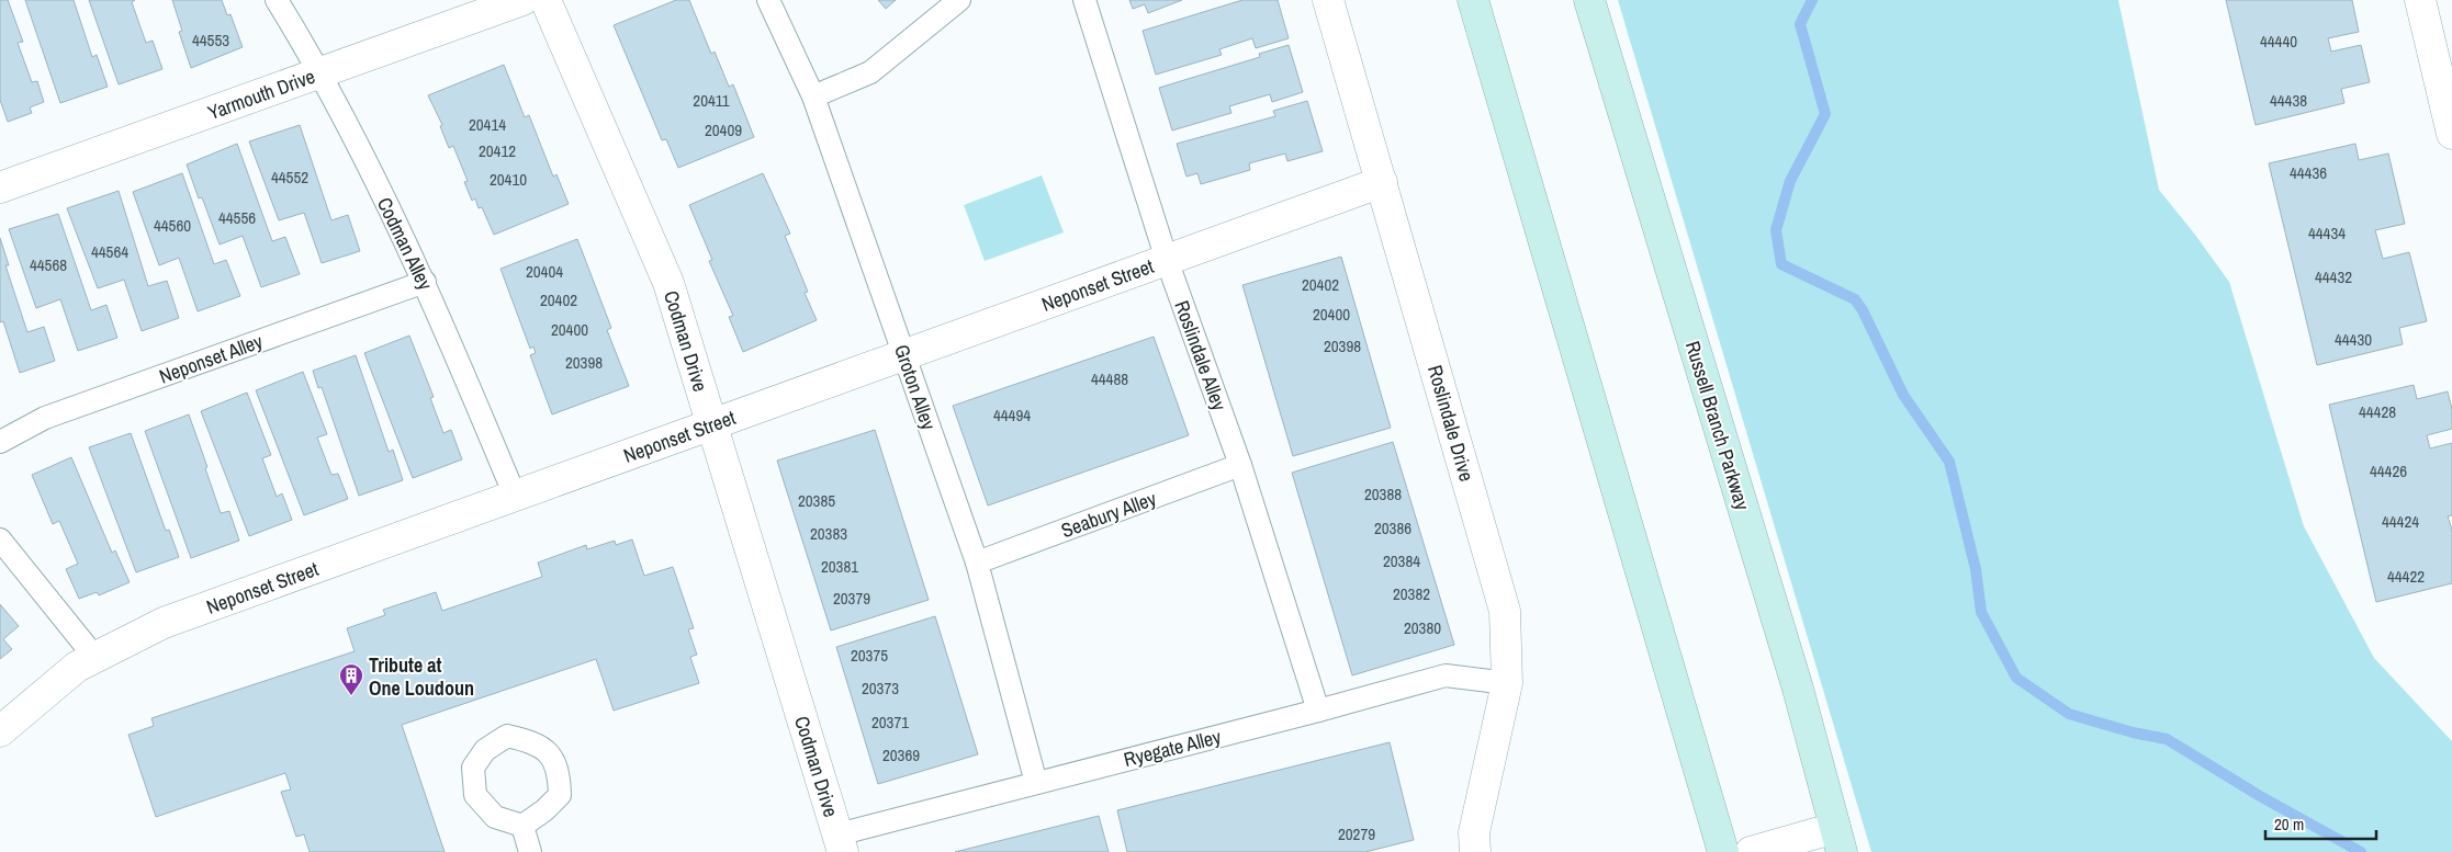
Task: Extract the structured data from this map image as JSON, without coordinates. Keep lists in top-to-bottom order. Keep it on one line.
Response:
{"streets":{"main road":["Russell Branch Parkway"],"street":["Yarmouth Drive","Neponset Street","Codman Drive","Roslindale Drive"],"lane":["Codman Alley","Roslindale Alley","Neponset Alley","Groton Alley","Seabury Alley","Ryegate Alley"]},"crossings":[["Yarmouth Drive","Codman Alley"],["Codman Alley","Neponset Street"],["Codman Alley","Neponset Alley"],["Neponset Street","Codman Drive"],["Neponset Street","Roslindale Alley"],["Neponset Street","Groton Alley"],["Neponset Street","Roslindale Drive"],["Codman Drive","Ryegate Alley"],["Roslindale Alley","Seabury Alley"],["Roslindale Alley","Ryegate Alley"],["Groton Alley","Seabury Alley"],["Groton Alley","Ryegate Alley"],["Roslindale Drive","Ryegate Alley"]],"places":{"building":["Tribute at One Loudoun"]},"house_numbers":["44553","44440","20411","44438","20414","20409","20412","44436","44552","20410","44556","44560","44434","44564","44568","20404","44432","20402","20402","20400","20400","44430","20398","20398","44488","44428","44494","44426","20388","20385","44424","20386","20383","20384","20381","44422","20382","20379","20380","20375","20373","20371","20369","20279"],"scale_bar":"20 m"}
